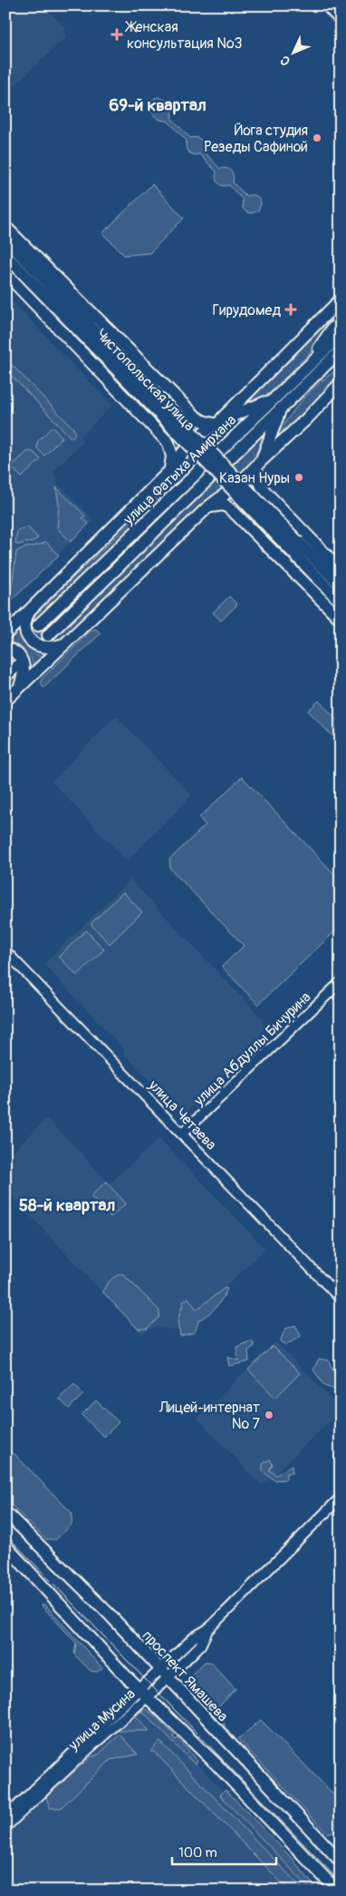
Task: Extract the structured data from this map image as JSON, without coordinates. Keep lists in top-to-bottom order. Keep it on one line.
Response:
{"streets":{"main road":["Чистопольская улица","улица Фатыха Амирхана","проспект Ямашева"],"street":["улица Абдуллы Бичурина","улица Четаева","улица Мусина"]},"crossings":[["улица Абдуллы Бичурина","улица Четаева"],["проспект Ямашева","улица Мусина"]],"districts":["69-й квартал","58-й квартал"],"places":{"health":["Женская консультация №3","Гирудомед"],"other":["Йога студия Резеды Сафиной","Казан Нуры","Лицей-интернат № 7"]},"scale_bar":"100 m","north":"bottom left"}
